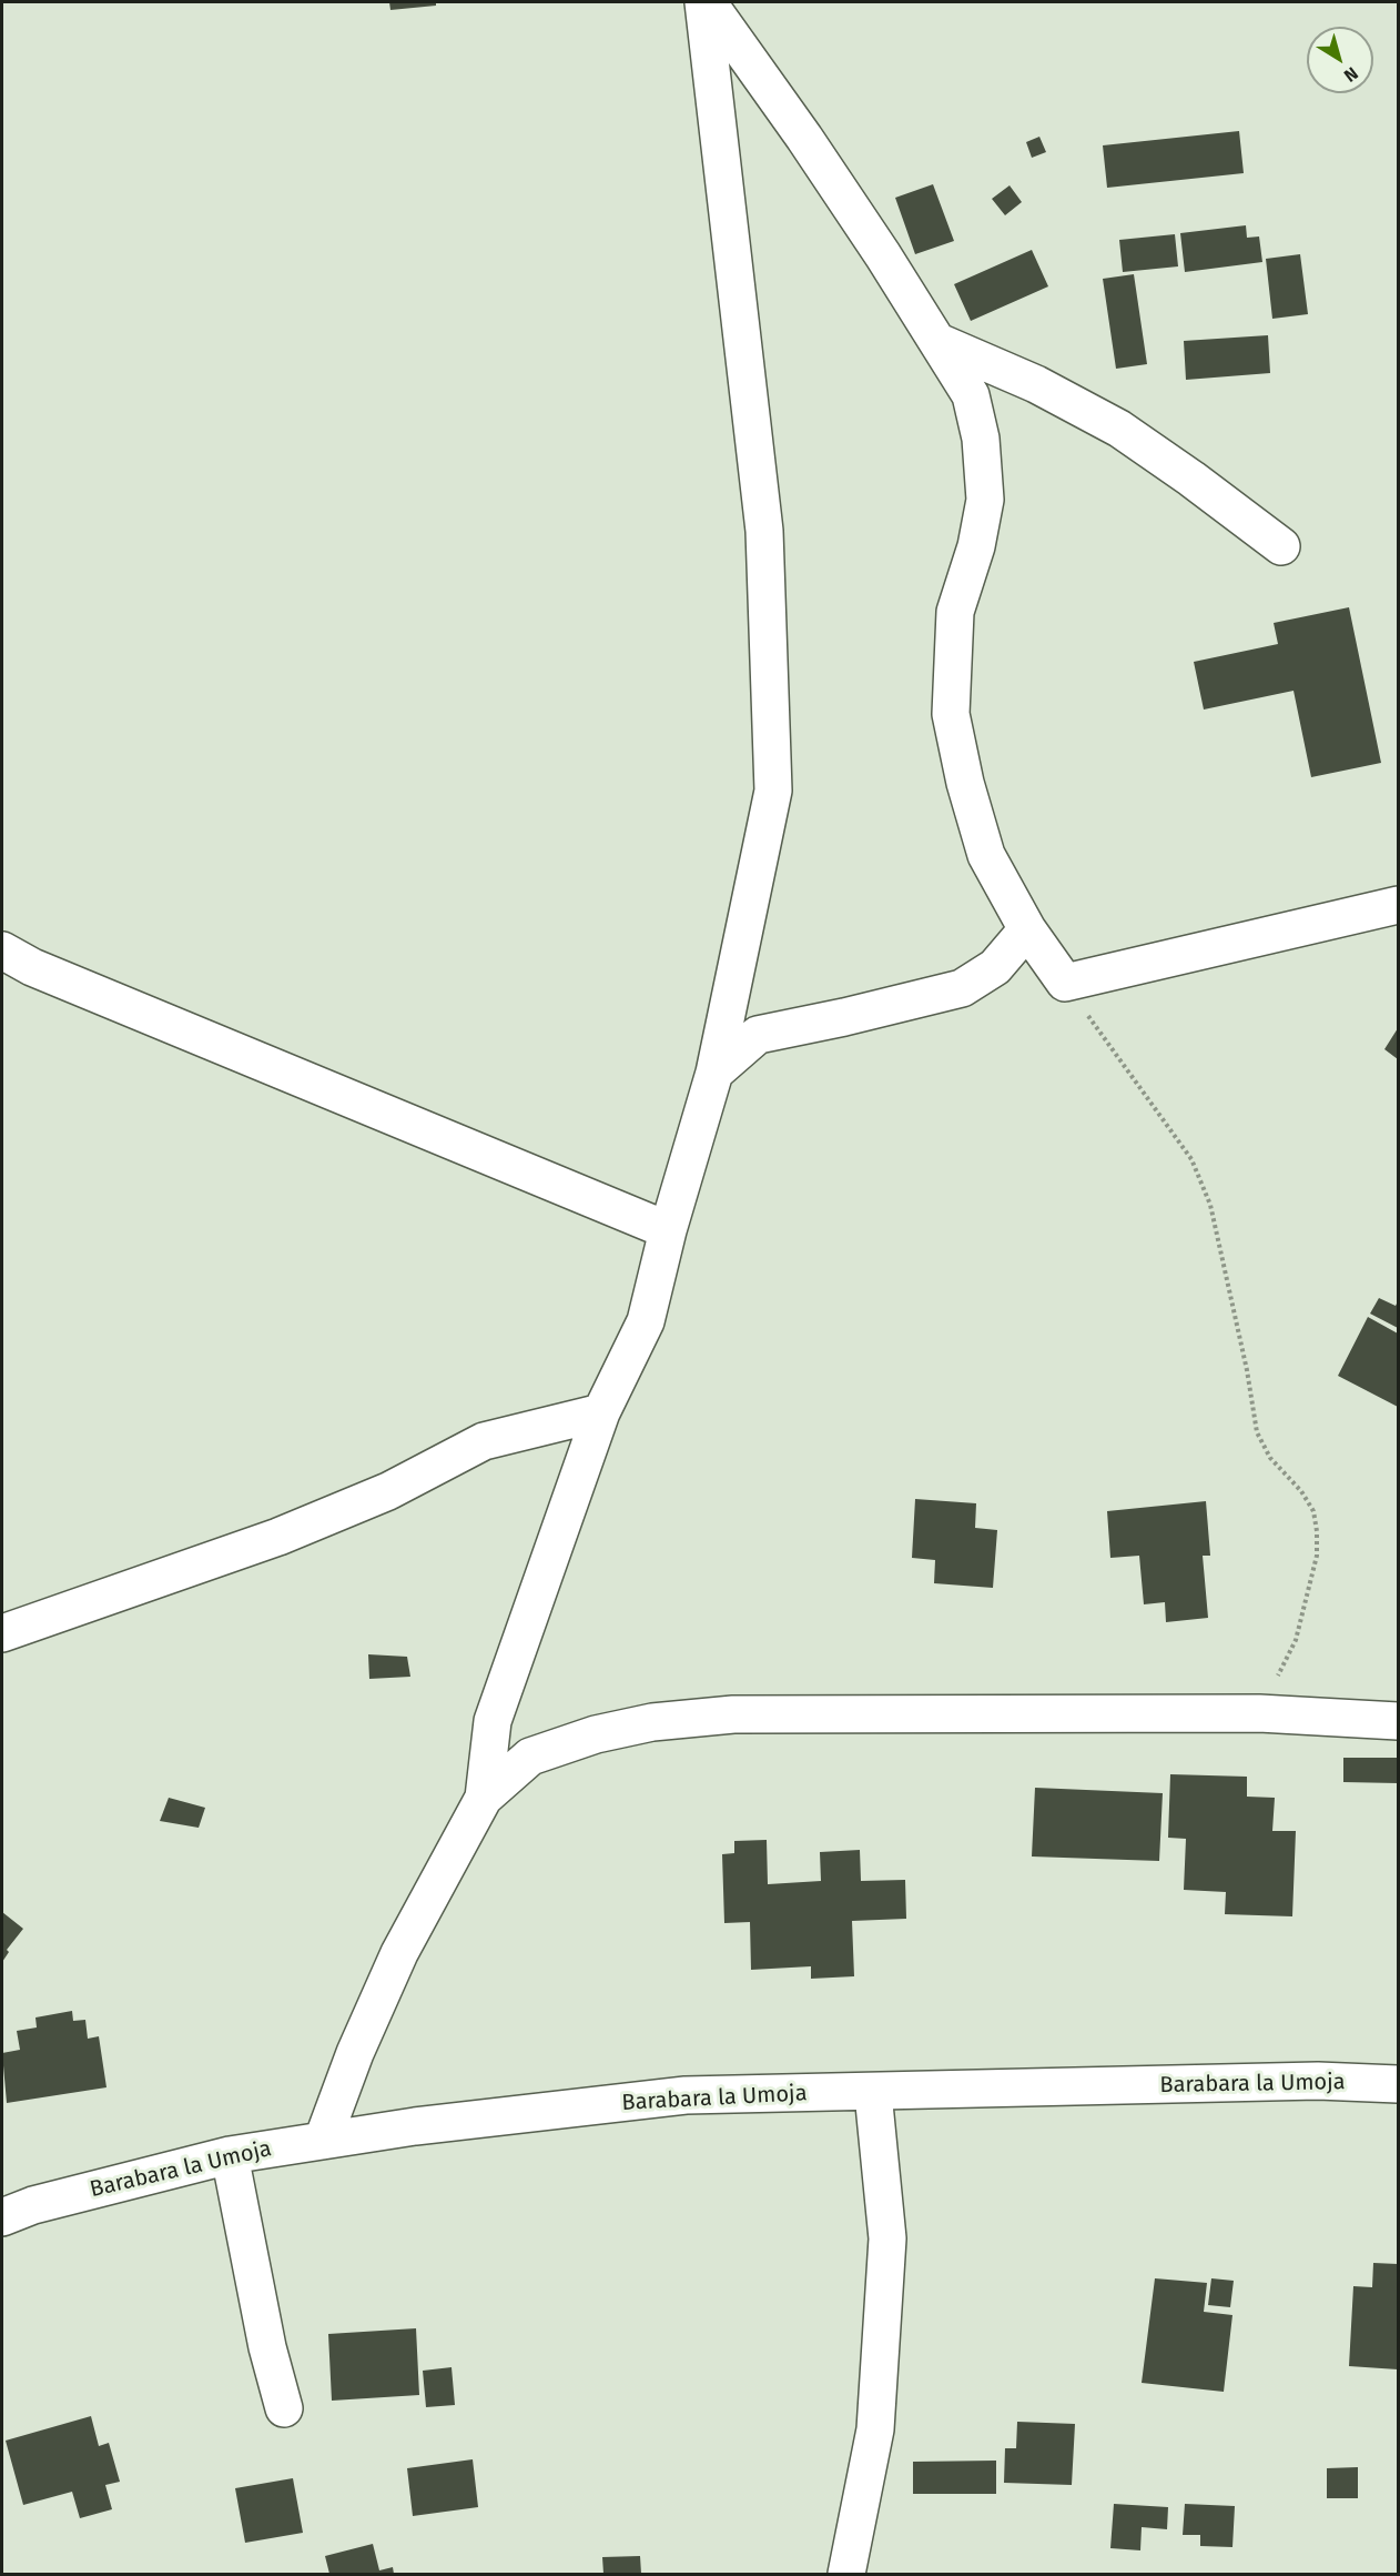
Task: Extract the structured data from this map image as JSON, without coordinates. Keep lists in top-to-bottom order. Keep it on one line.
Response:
{"streets":{"street":["Barabara la Umoja"]},"north":"bottom right"}
